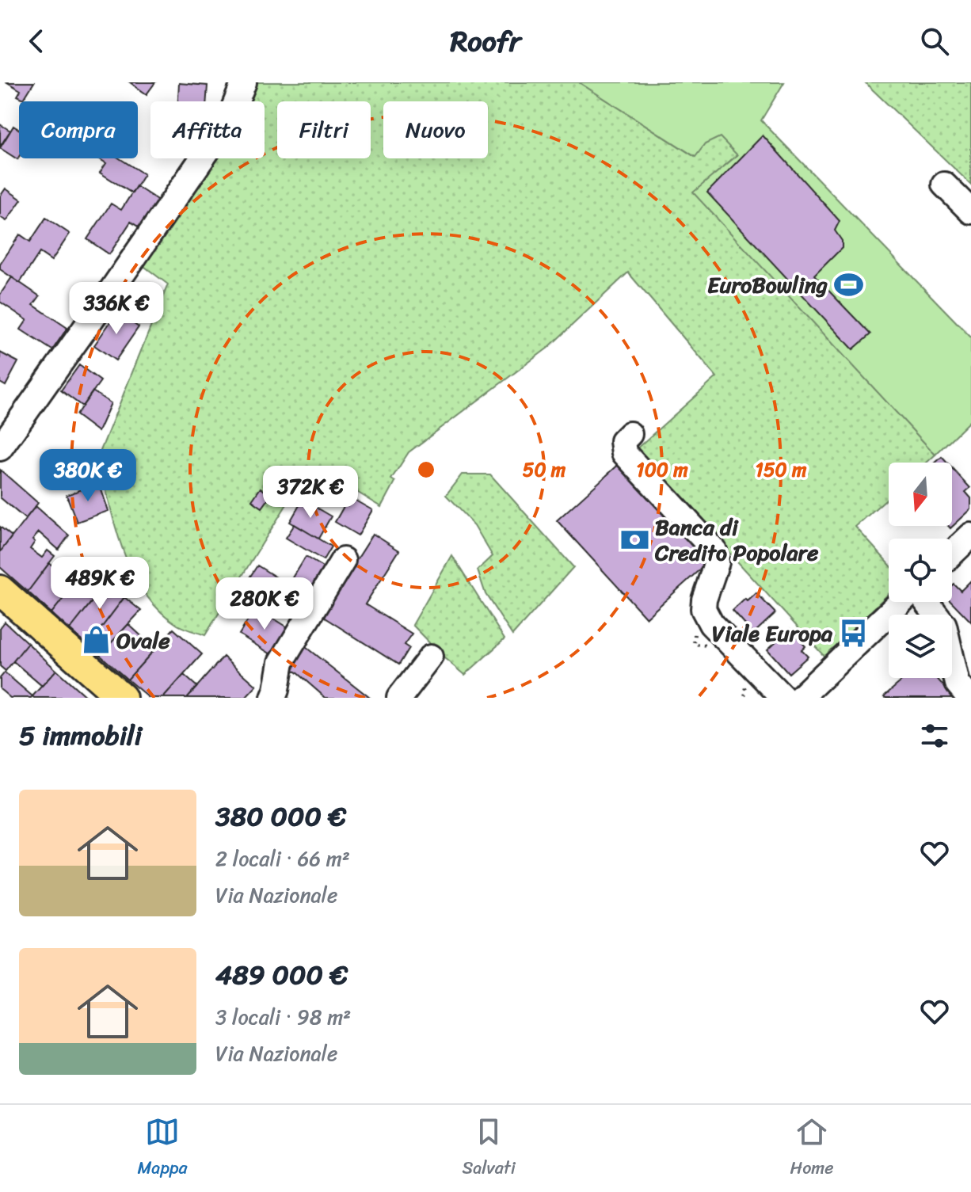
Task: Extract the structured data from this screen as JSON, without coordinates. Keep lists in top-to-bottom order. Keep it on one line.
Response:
{"places":{"sports":["EuroBowling"],"bank":["Banca di Credito Popolare"],"bus stop":["Viale Europa"],"shop":["Ovale"]},"north":"bottom","page":{"header":"Roofr","chip":["Compra","Affitta","Filtri","Nuovo"],"price":["336K €","380K €","372K €","489K €","280K €"],"heading":"5 immobili","list":[{"name":"380 000 €","note":"2 locali · 66 m² · Via Nazionale"},{"name":"489 000 €","note":"3 locali · 98 m² · Via Nazionale"}],"tabs":["Mappa","Salvati","Home"]},"rings":["50 m","100 m","150 m"]}
